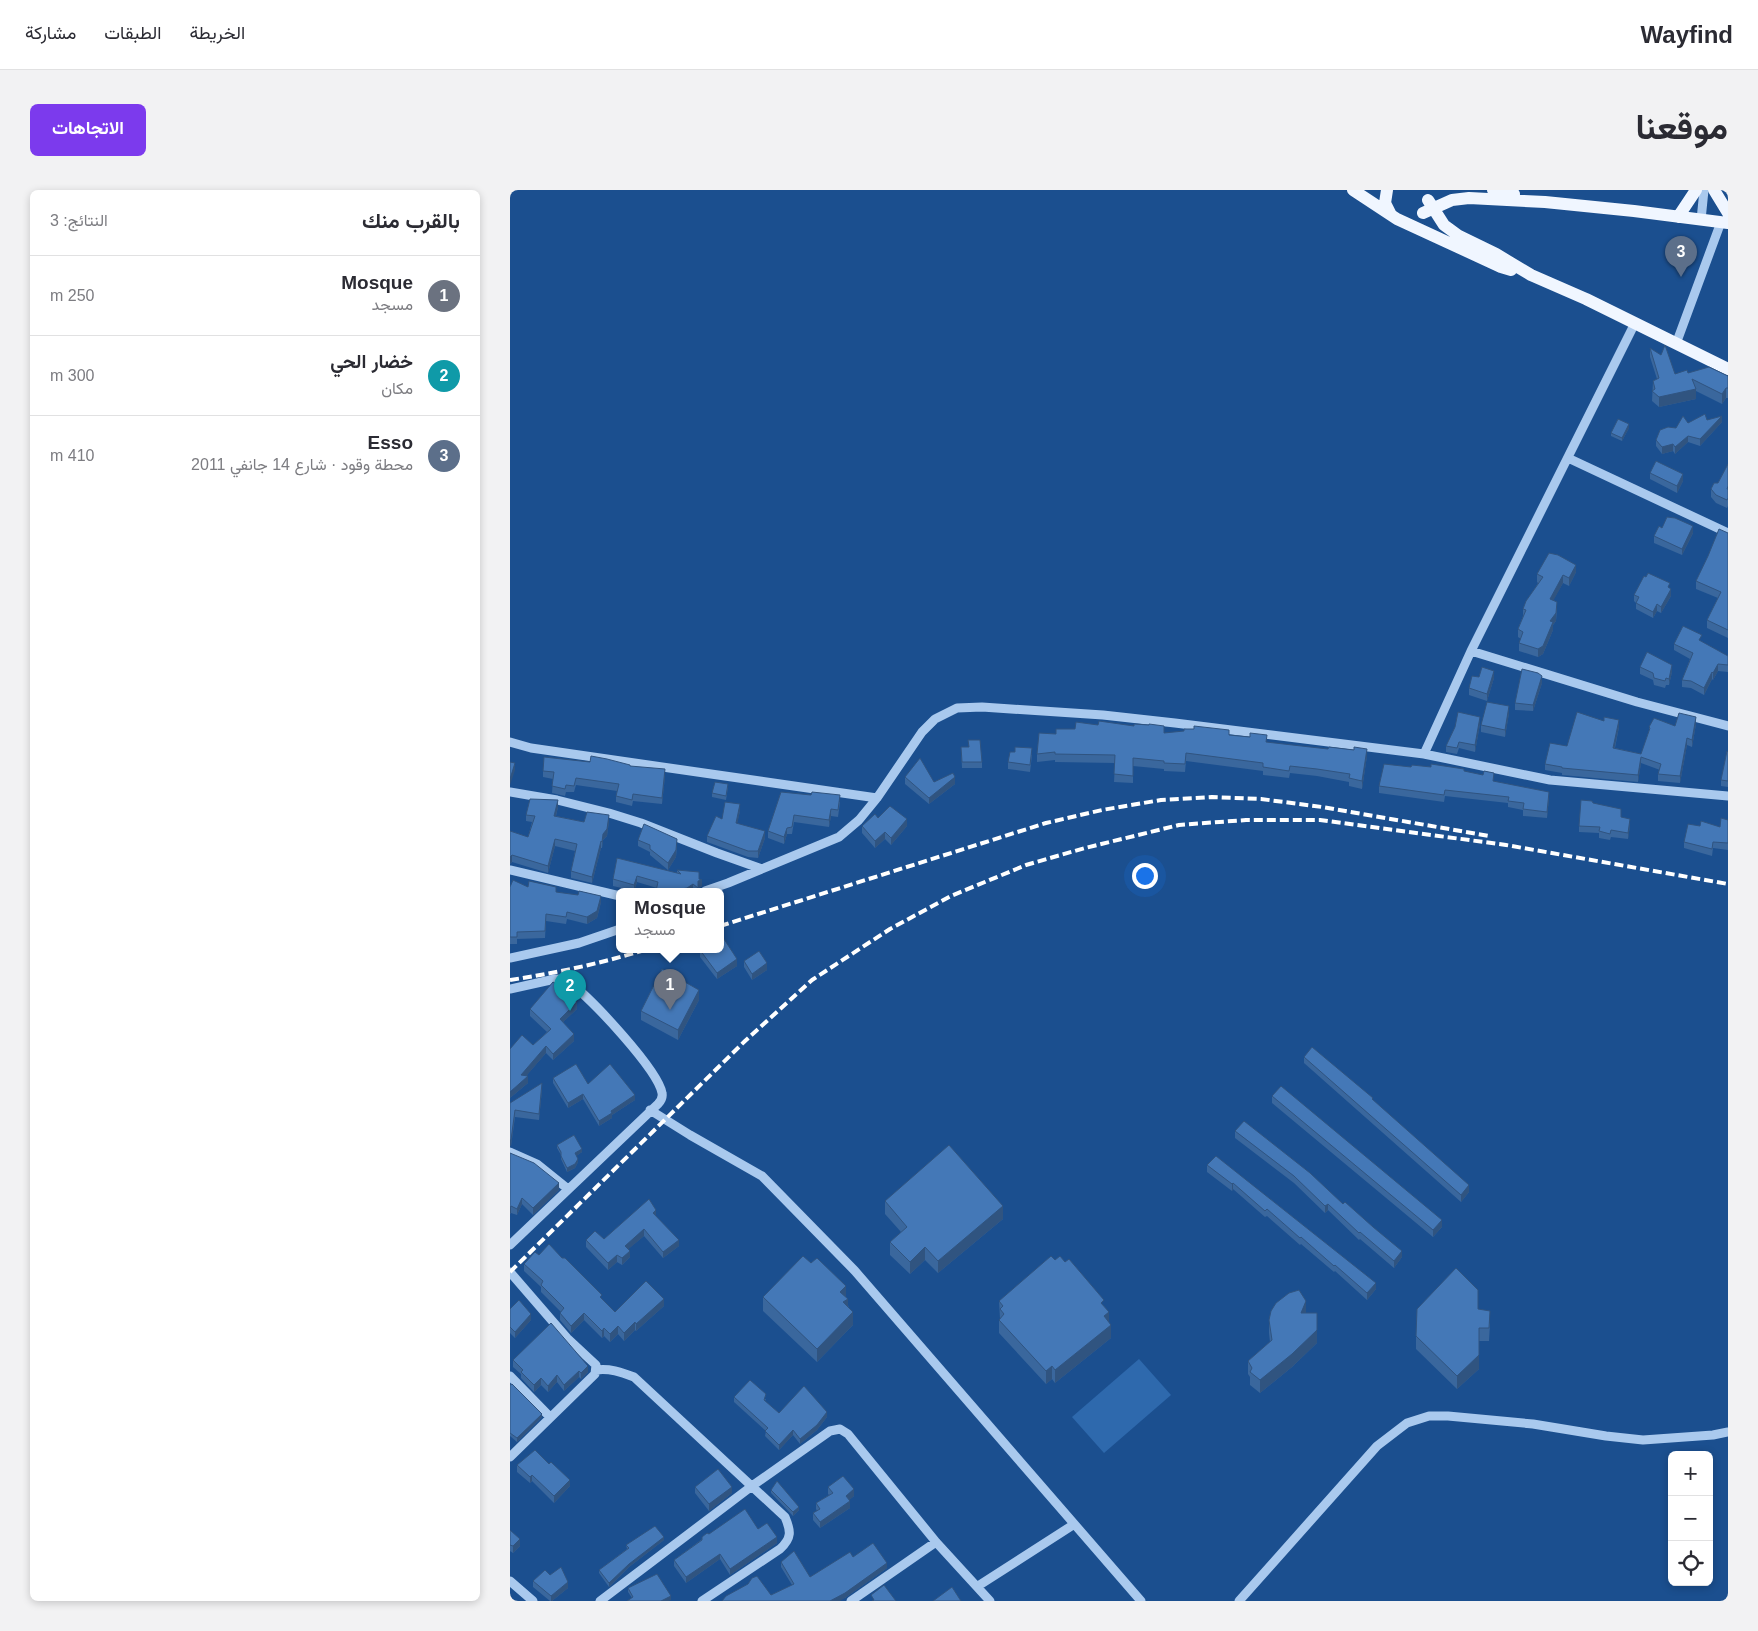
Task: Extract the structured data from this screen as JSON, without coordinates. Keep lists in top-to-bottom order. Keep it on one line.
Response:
{"page":{"header":"Wayfind","nav":["الخريطة","الطبقات","مشاركة"],"title":"موقعنا","buttons":"الاتجاهات","heading":["بالقرب منك","النتائج: 3"],"pins":["3","1","2"],"list":[{"mark":"1","name":"Mosque","note":"مسجد","value":"250 m"},{"mark":"2","name":"خضار الحي","note":"مكان","value":"300 m"},{"mark":"3","name":"Esso","note":"محطة وقود · شارع 14 جانفي 2011","value":"410 m"}],"popup":["Mosque","مسجد"],"map_buttons":["+","−"]}}
